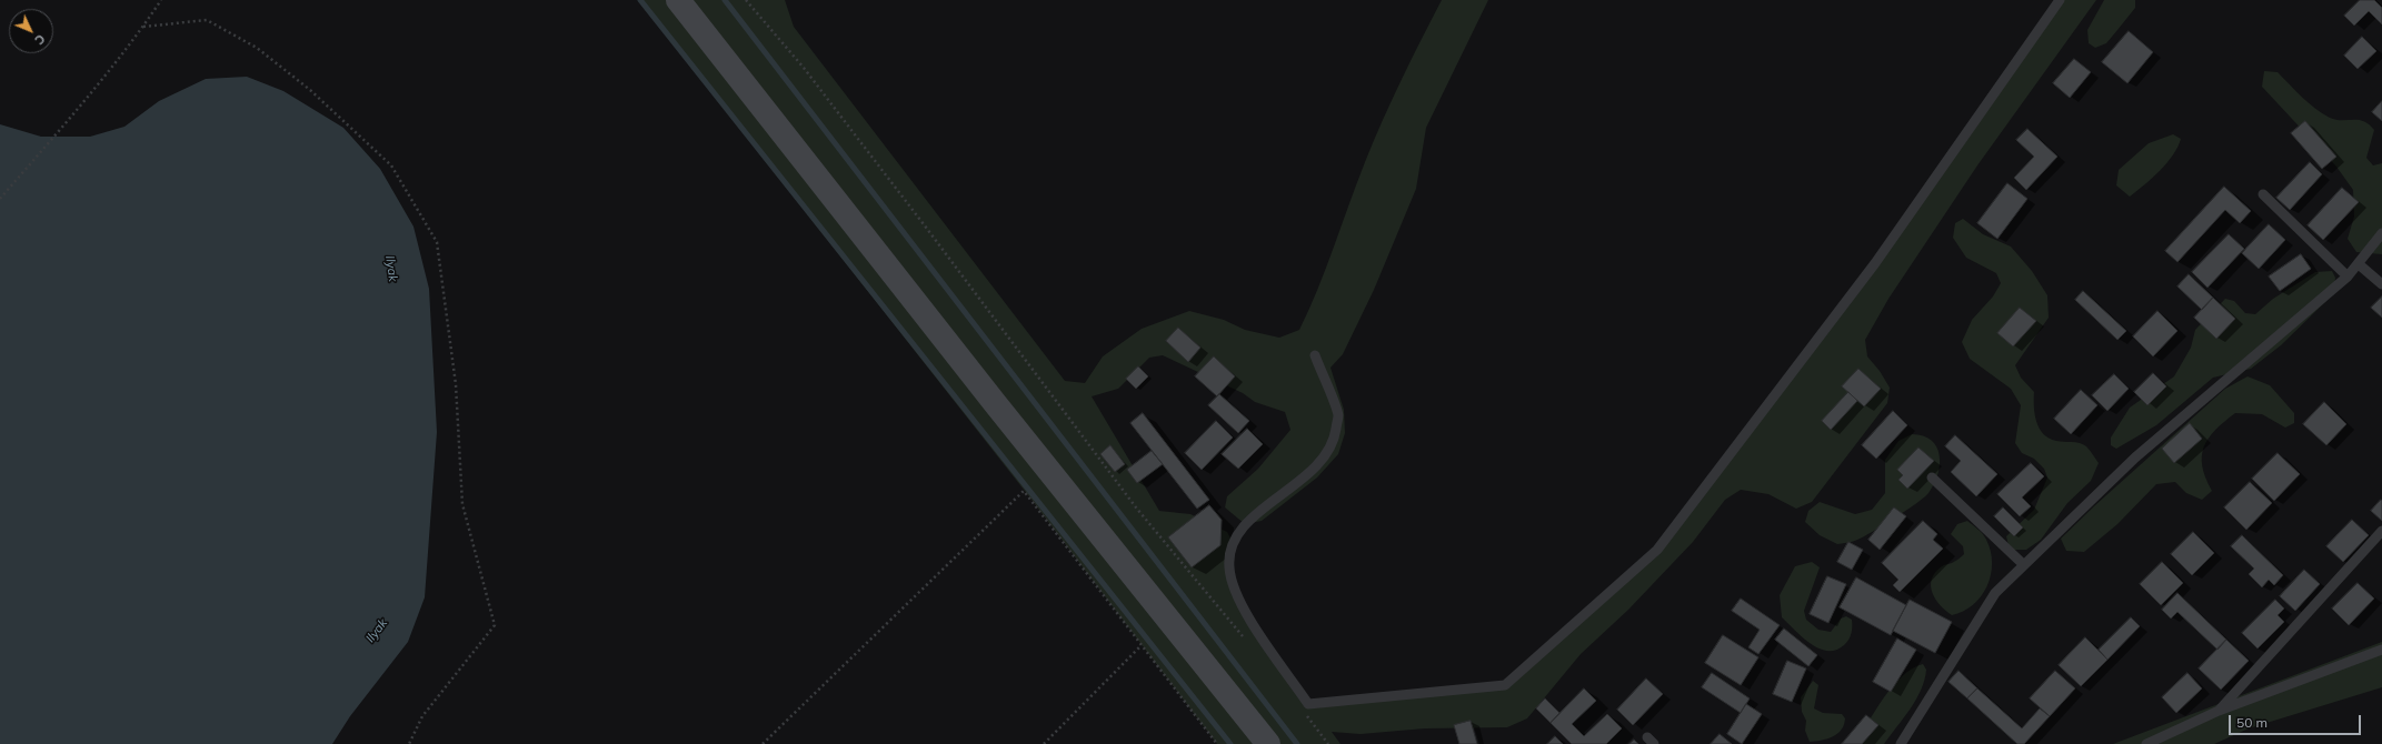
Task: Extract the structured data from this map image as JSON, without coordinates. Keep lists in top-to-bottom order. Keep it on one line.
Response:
{"water":["Ilyak"],"scale_bar":"50 m","north":"bottom right"}
